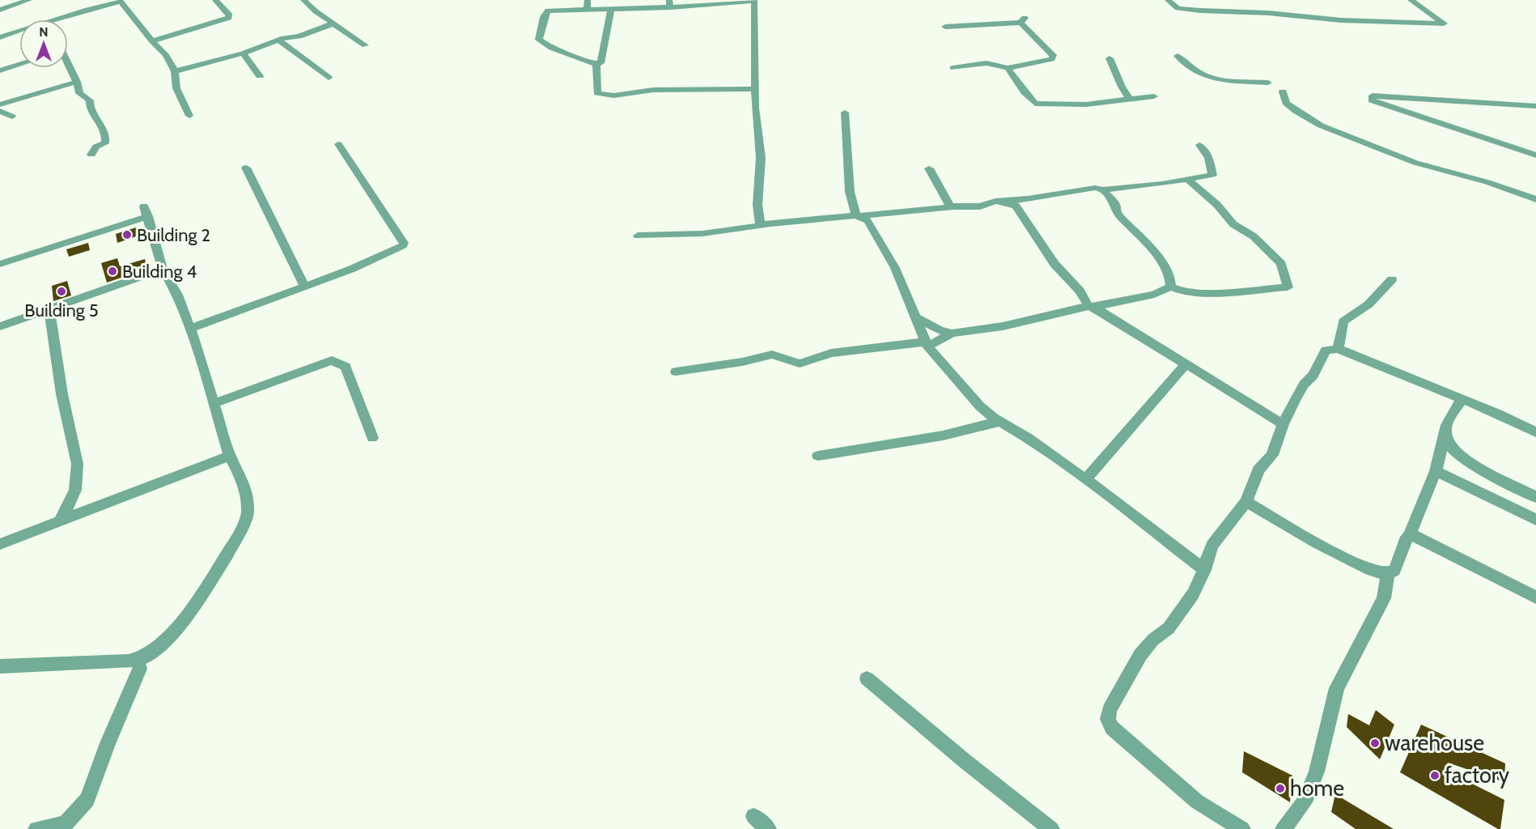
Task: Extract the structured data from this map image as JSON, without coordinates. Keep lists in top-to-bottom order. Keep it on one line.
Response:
{"places":["Building 2","Building 4","Building 5","warehouse","factory","home"],"north":"top"}
